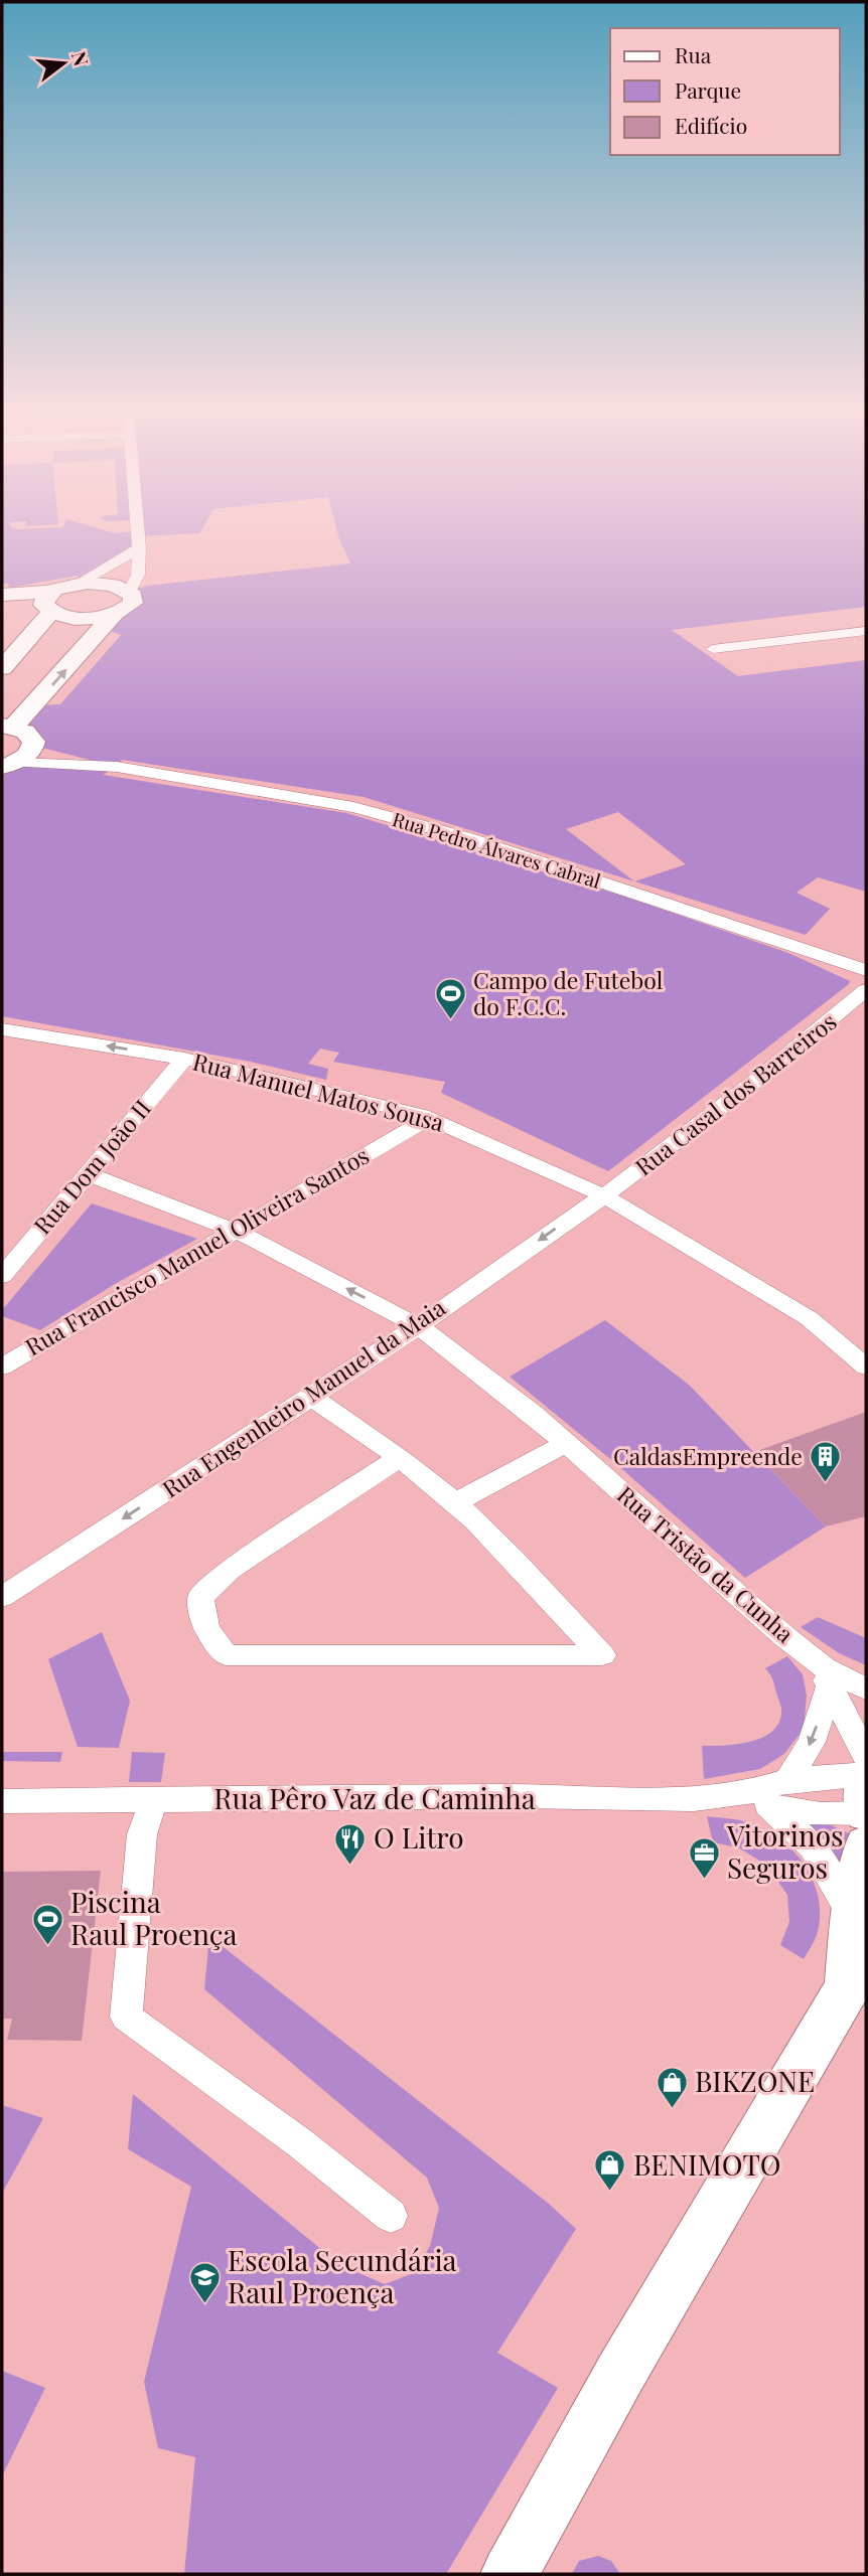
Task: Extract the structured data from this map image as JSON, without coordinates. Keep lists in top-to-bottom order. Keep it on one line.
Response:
{"streets":{"street":["Rua Pedro Álvares Cabral","Rua Manuel Matos Sousa","Rua Casal dos Barreiros","Rua Dom João II","Rua Francisco Manuel Oliveira Santos","Rua Engenheiro Manuel da Maia","Rua Tristão da Cunha","Rua Pêro Vaz de Caminha"]},"crossings":[["Rua Manuel Matos Sousa","Rua Casal dos Barreiros"],["Rua Manuel Matos Sousa","Rua Dom João II"],["Rua Manuel Matos Sousa","Rua Francisco Manuel Oliveira Santos"],["Rua Manuel Matos Sousa","Rua Engenheiro Manuel da Maia"],["Rua Casal dos Barreiros","Rua Engenheiro Manuel da Maia"],["Rua Dom João II","Rua Tristão da Cunha"],["Rua Francisco Manuel Oliveira Santos","Rua Tristão da Cunha"],["Rua Engenheiro Manuel da Maia","Rua Tristão da Cunha"]],"one_way":["Rua Engenheiro Manuel da Maia"],"places":{"sports":["Campo de Futebol do F.C.C.","Piscina Raul Proença"],"building":["CaldasEmpreende"],"restaurant":["O Litro"],"office":["Vitorinos Seguros"],"shop":["BIKZONE","BENIMOTO"],"school or university":["Escola Secundária Raul Proença"]},"legend":["Rua","Parque","Edifício"],"north":"right"}
